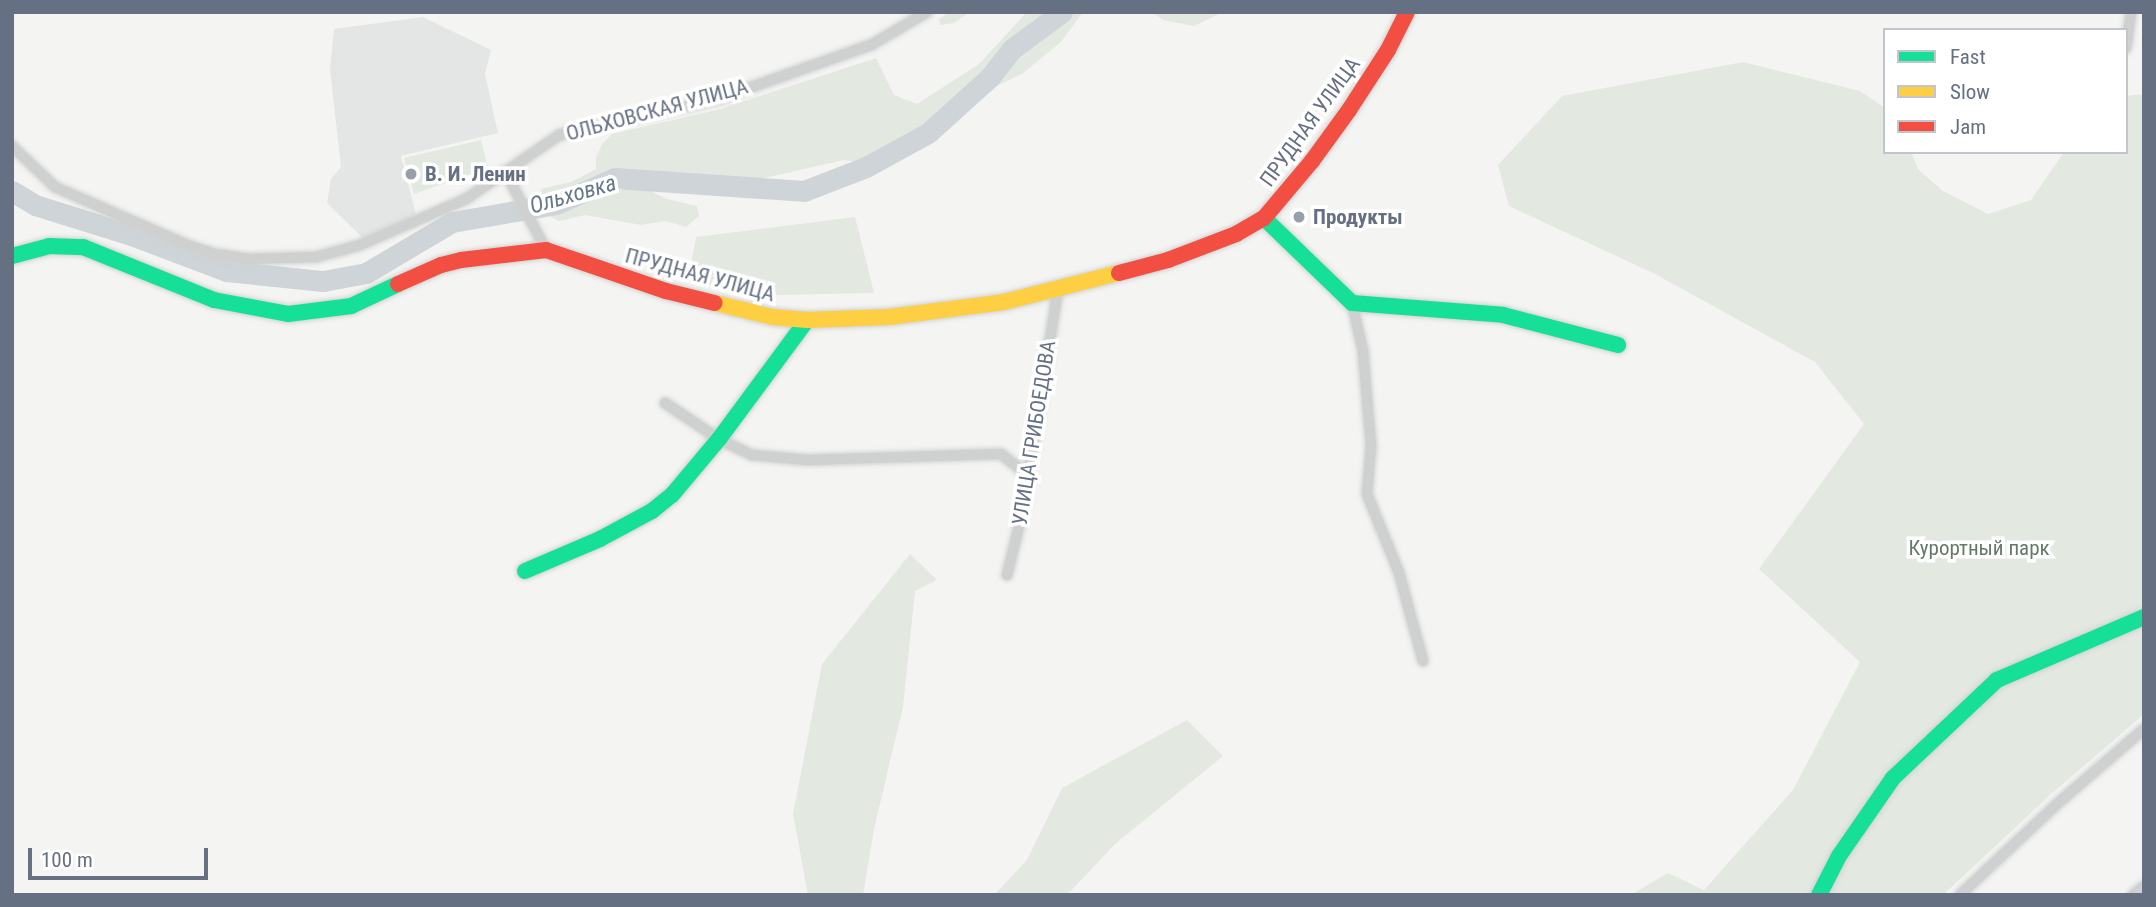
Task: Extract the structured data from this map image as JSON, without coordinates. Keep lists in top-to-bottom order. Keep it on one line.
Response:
{"streets":{"street":["ОЛЬХОВСКАЯ УЛИЦА","ПРУДНАЯ УЛИЦА","УЛИЦА ГРИБОЕДОВА"]},"crossings":[["ПРУДНАЯ УЛИЦА","УЛИЦА ГРИБОЕДОВА"]],"water":["Ольховка"],"parks":["Курортный парк"],"places":["В. И. Ленин","Продукты"],"legend":["Fast","Slow","Jam"],"scale_bar":"100 m"}
